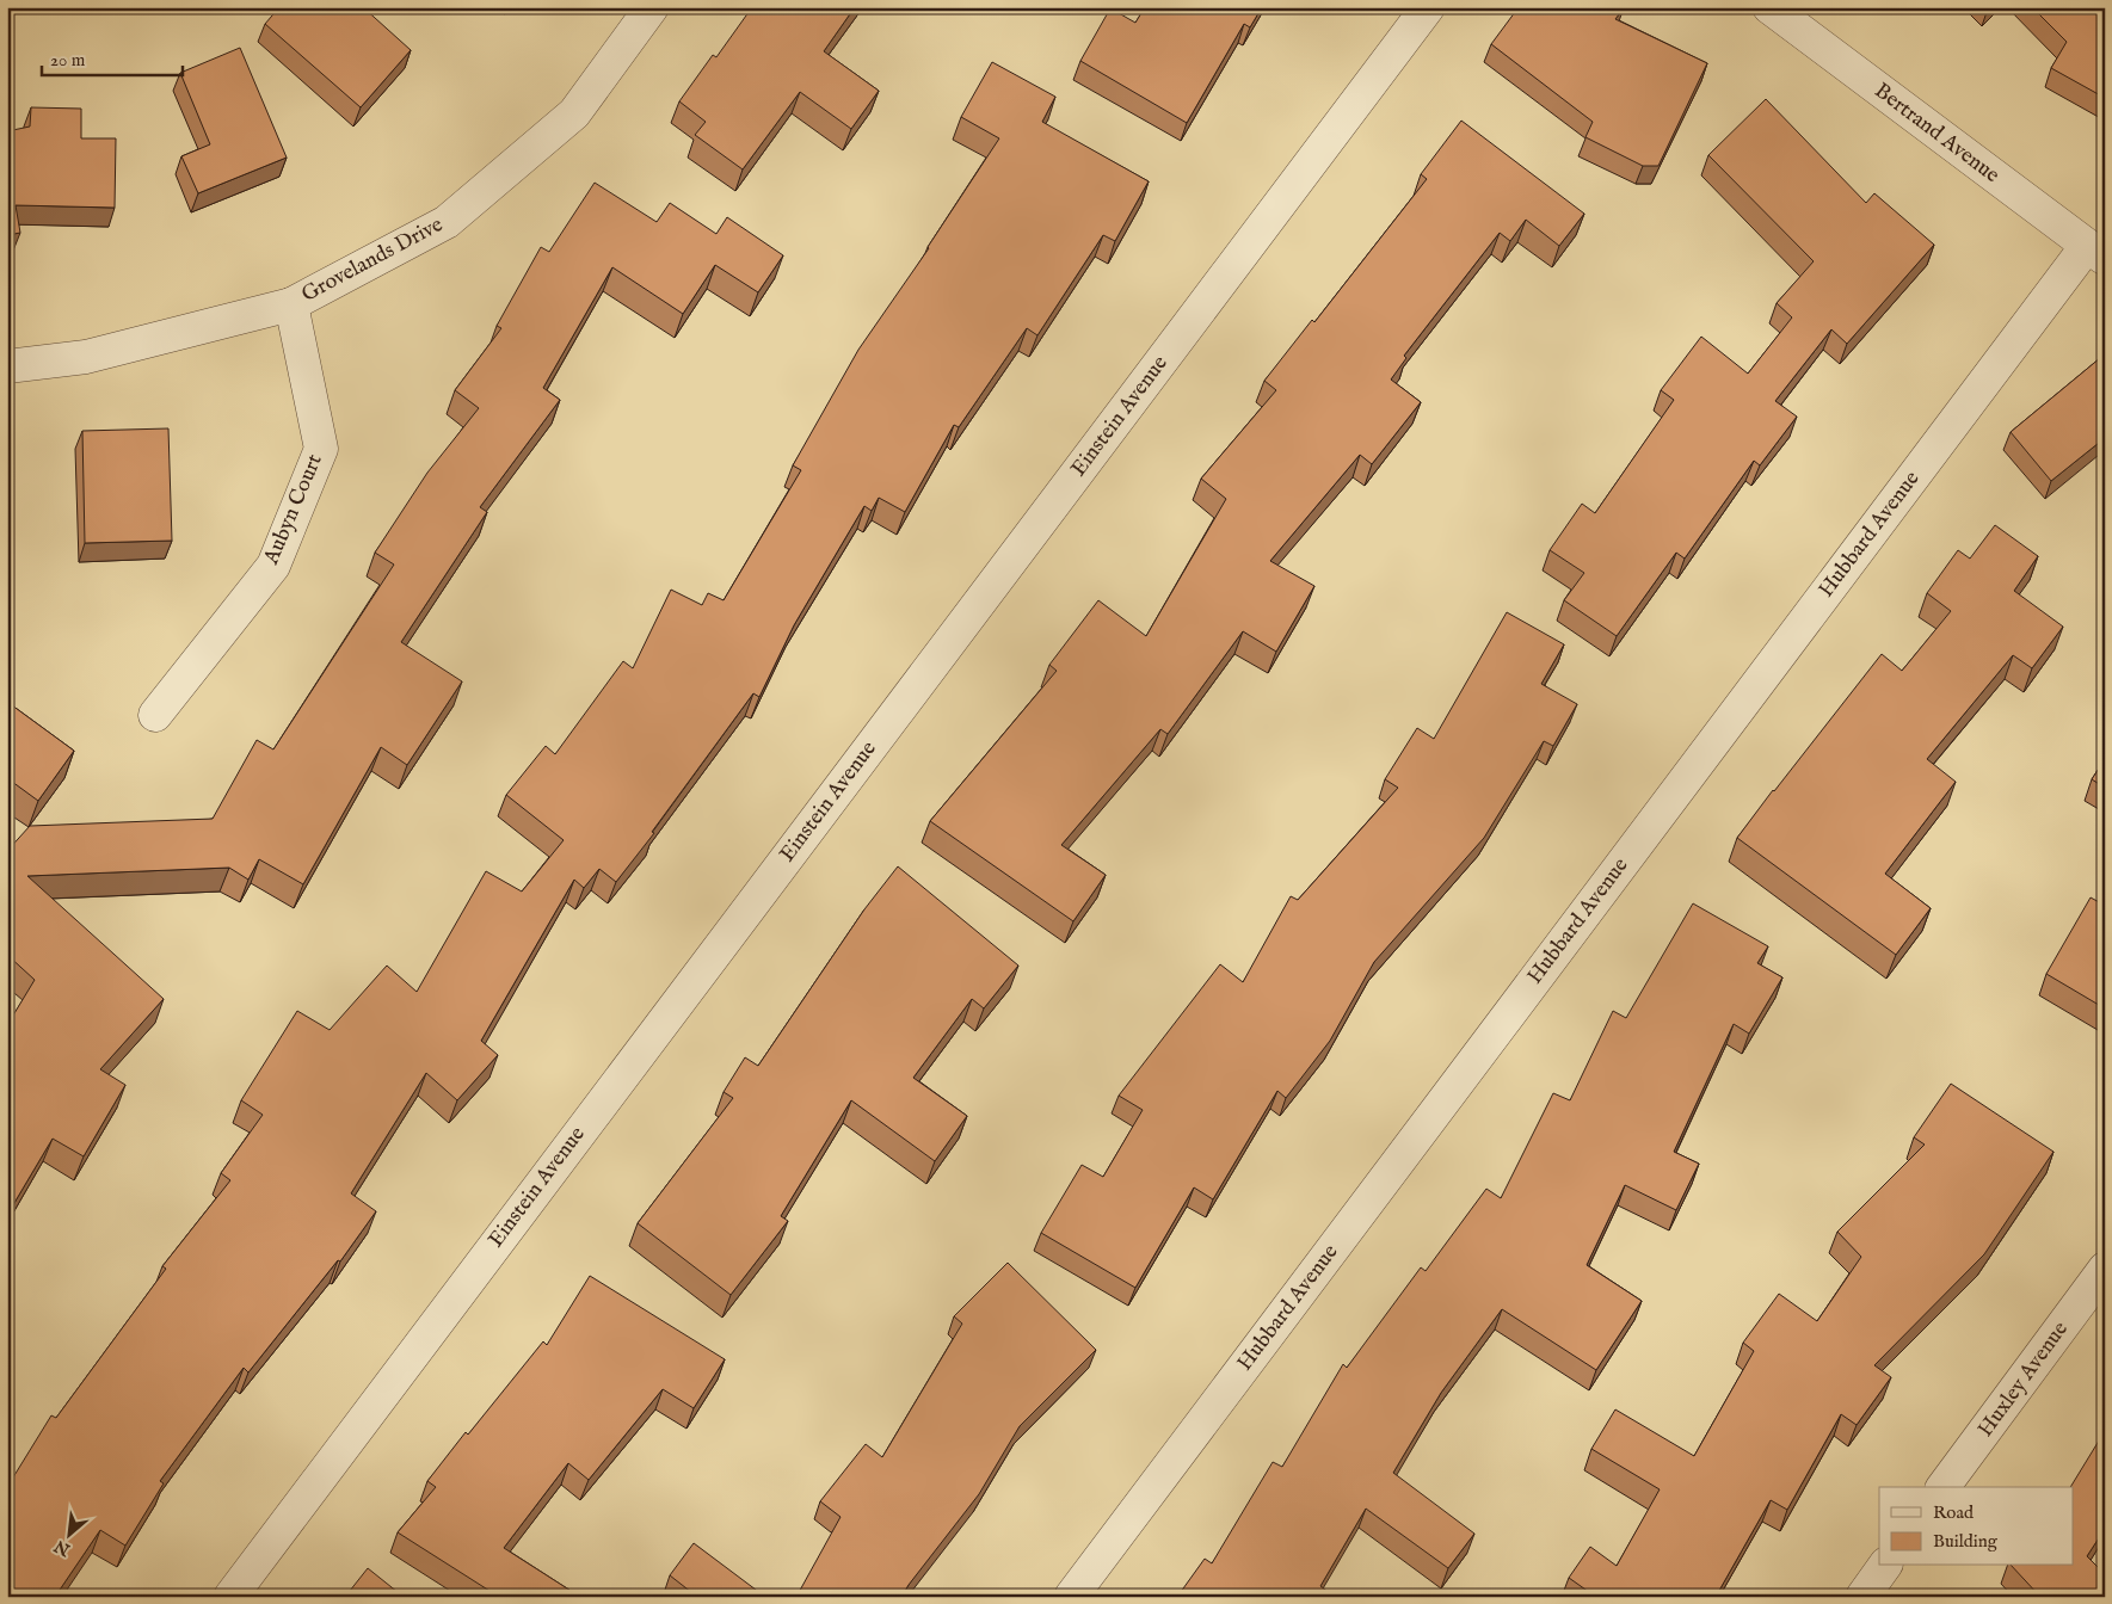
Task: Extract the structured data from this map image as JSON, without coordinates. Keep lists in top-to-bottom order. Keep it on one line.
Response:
{"streets":{"street":["Bertrand Avenue","Grovelands Drive","Einstein Avenue","Aubyn Court","Hubbard Avenue","Huxley Avenue"]},"crossings":[["Bertrand Avenue","Hubbard Avenue"],["Grovelands Drive","Aubyn Court"]],"legend":["Road","Building"],"scale_bar":"20 m","north":"bottom left"}
